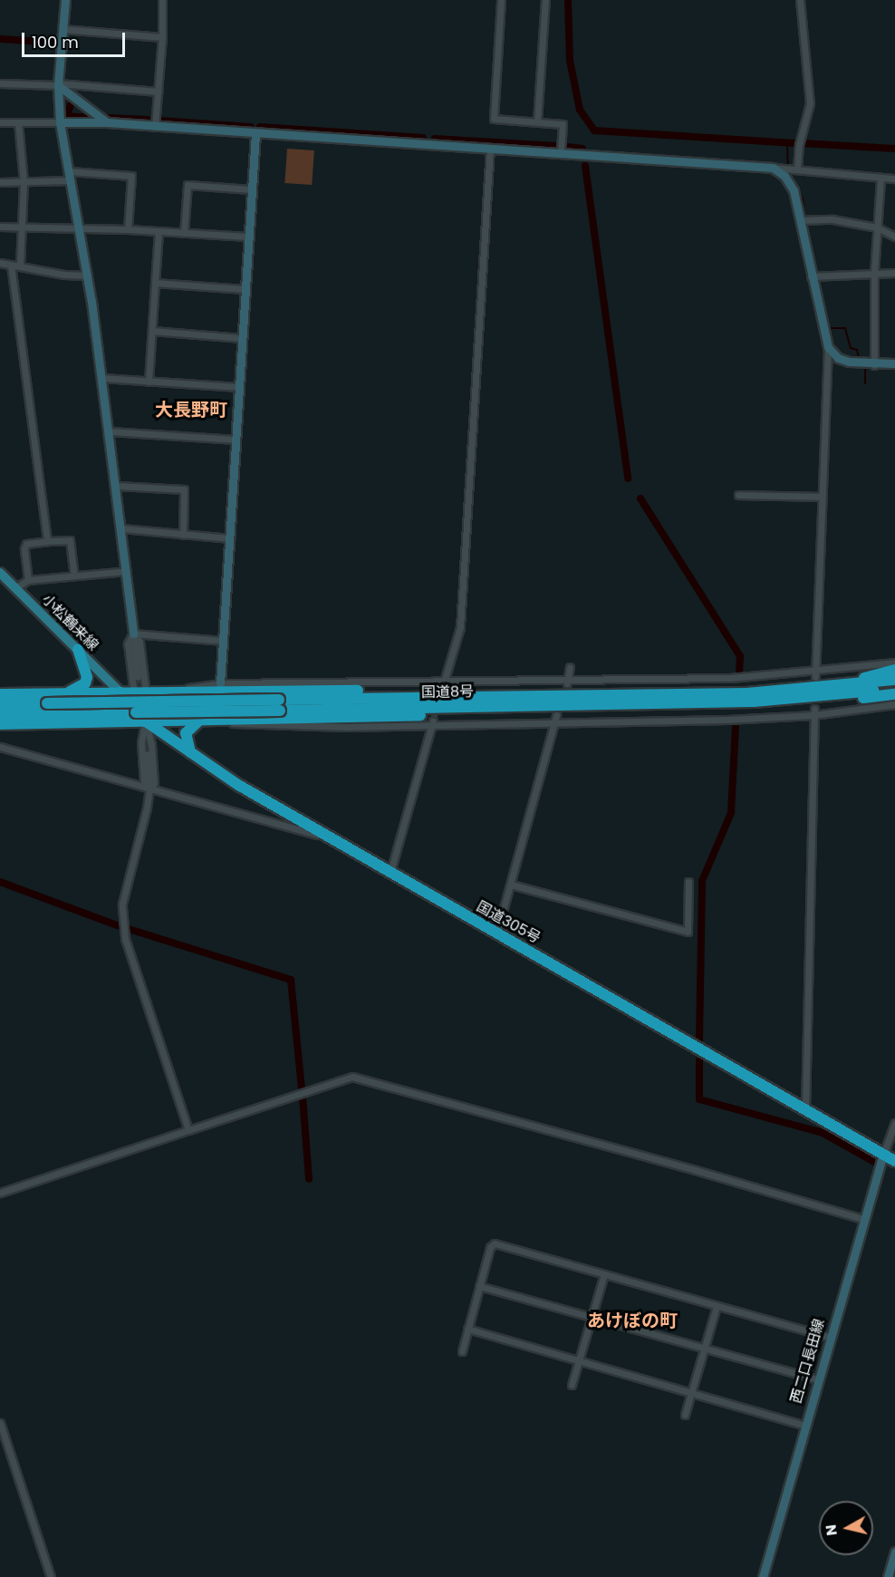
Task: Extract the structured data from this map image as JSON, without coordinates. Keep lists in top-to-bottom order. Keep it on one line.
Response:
{"streets":{"highway":["国道8号","国道305号"],"main road":["小松鶴来線"],"street":["西二口長田線"]},"crossings":[["小松鶴来線","国道305号"],["国道305号","西二口長田線"]],"districts":["大長野町","あけぼの町"],"scale_bar":"100 m","north":"left"}
